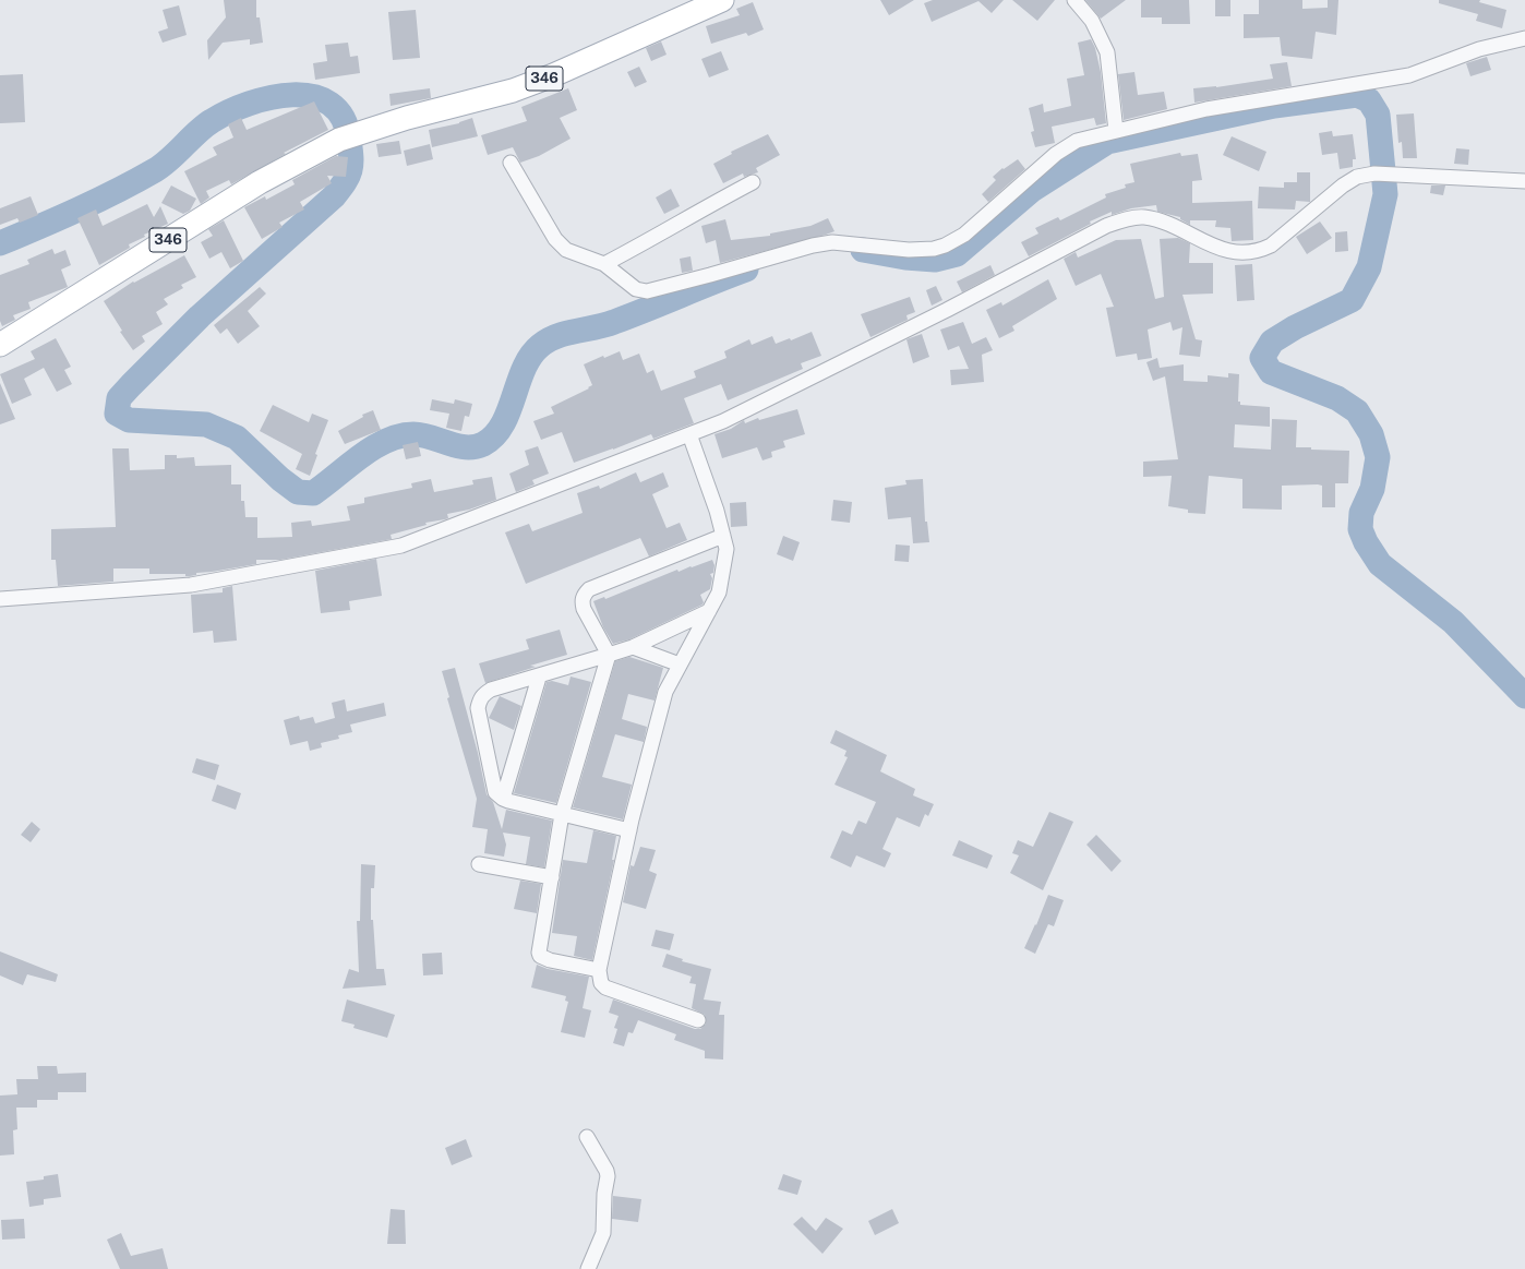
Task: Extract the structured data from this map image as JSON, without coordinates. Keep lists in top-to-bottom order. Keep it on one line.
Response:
{"streets":{"main road":["346"]}}
